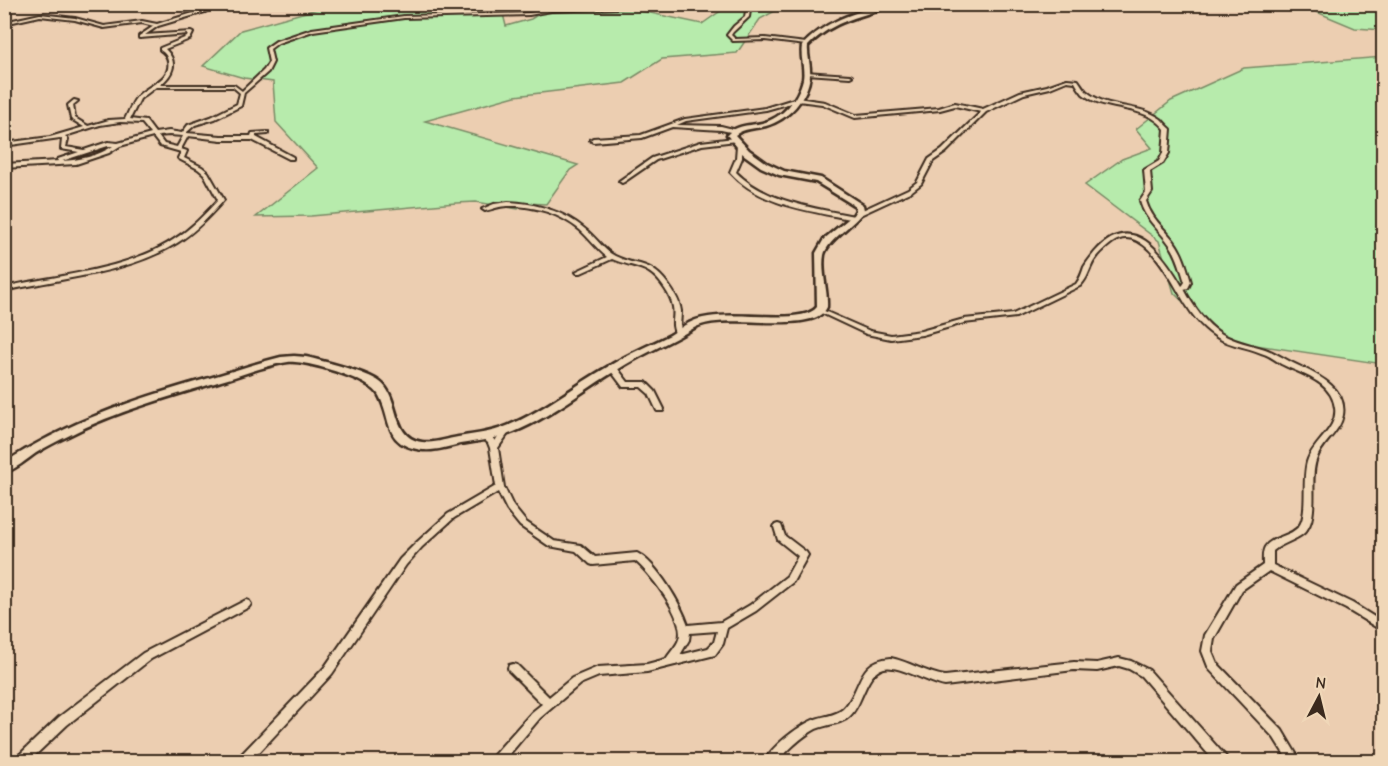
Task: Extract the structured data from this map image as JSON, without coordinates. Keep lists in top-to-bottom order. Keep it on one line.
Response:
{"north":"top"}
